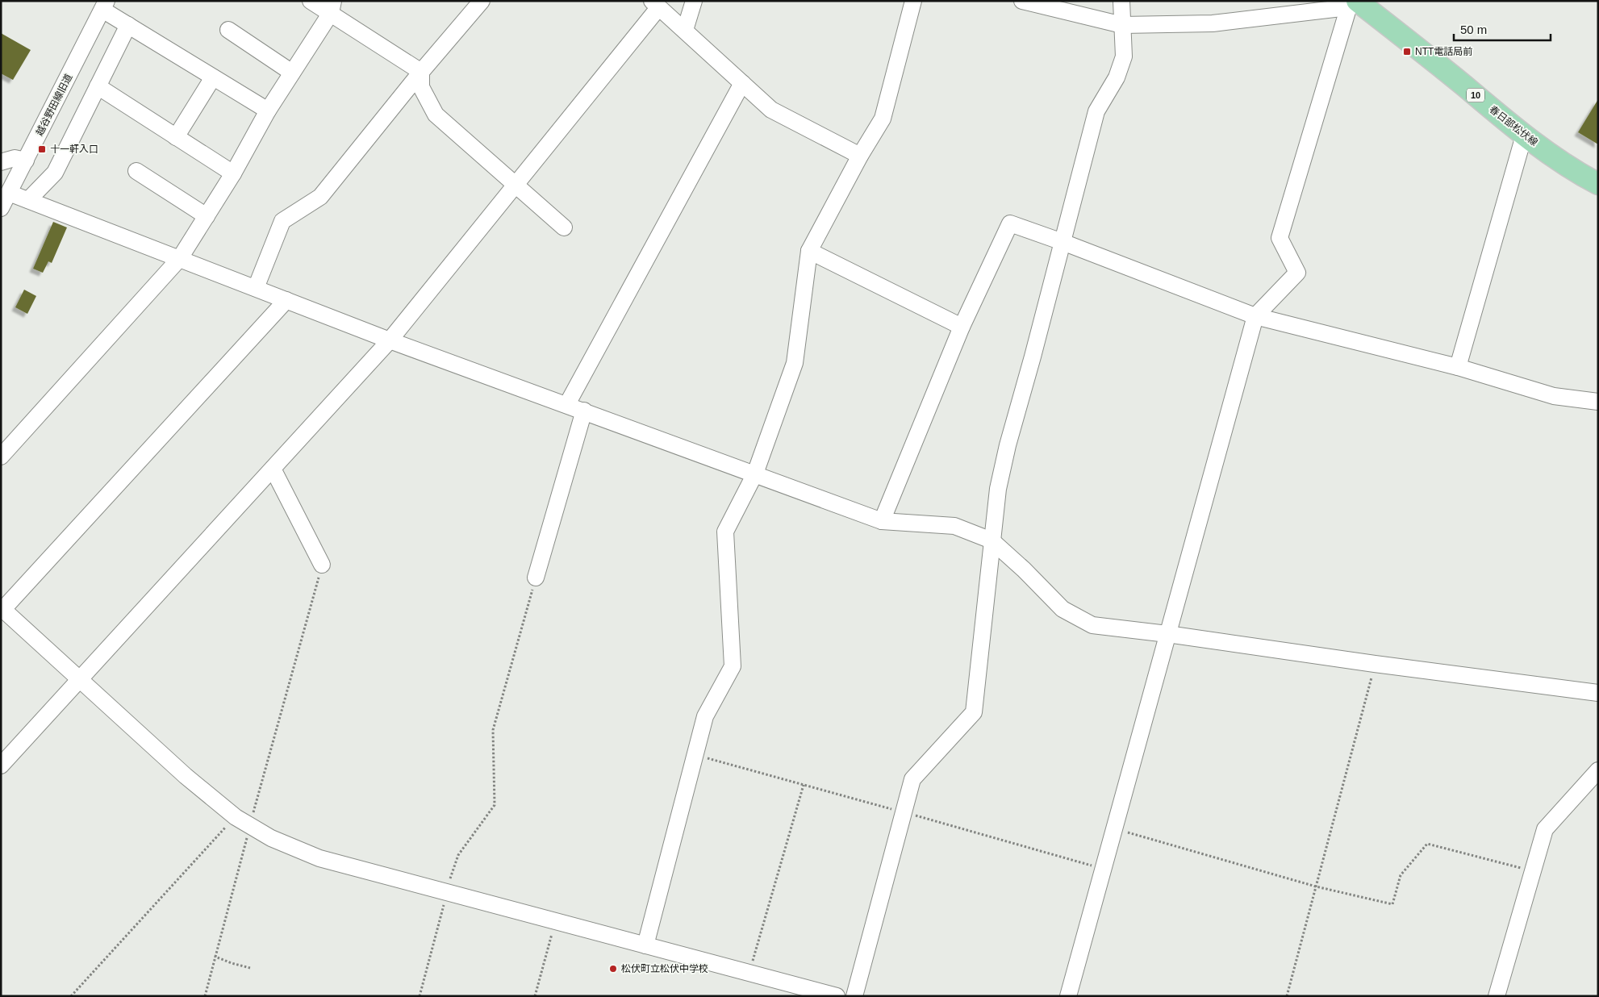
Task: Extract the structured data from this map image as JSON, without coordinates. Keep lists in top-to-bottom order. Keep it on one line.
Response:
{"streets":{"main road":["10","春日部松伏線"],"street":["越谷野田線旧道"]},"places":{"transit":["NTT電話局前","十一軒入口"],"other":["松伏町立松伏中学校"]},"scale_bar":"50 m"}
